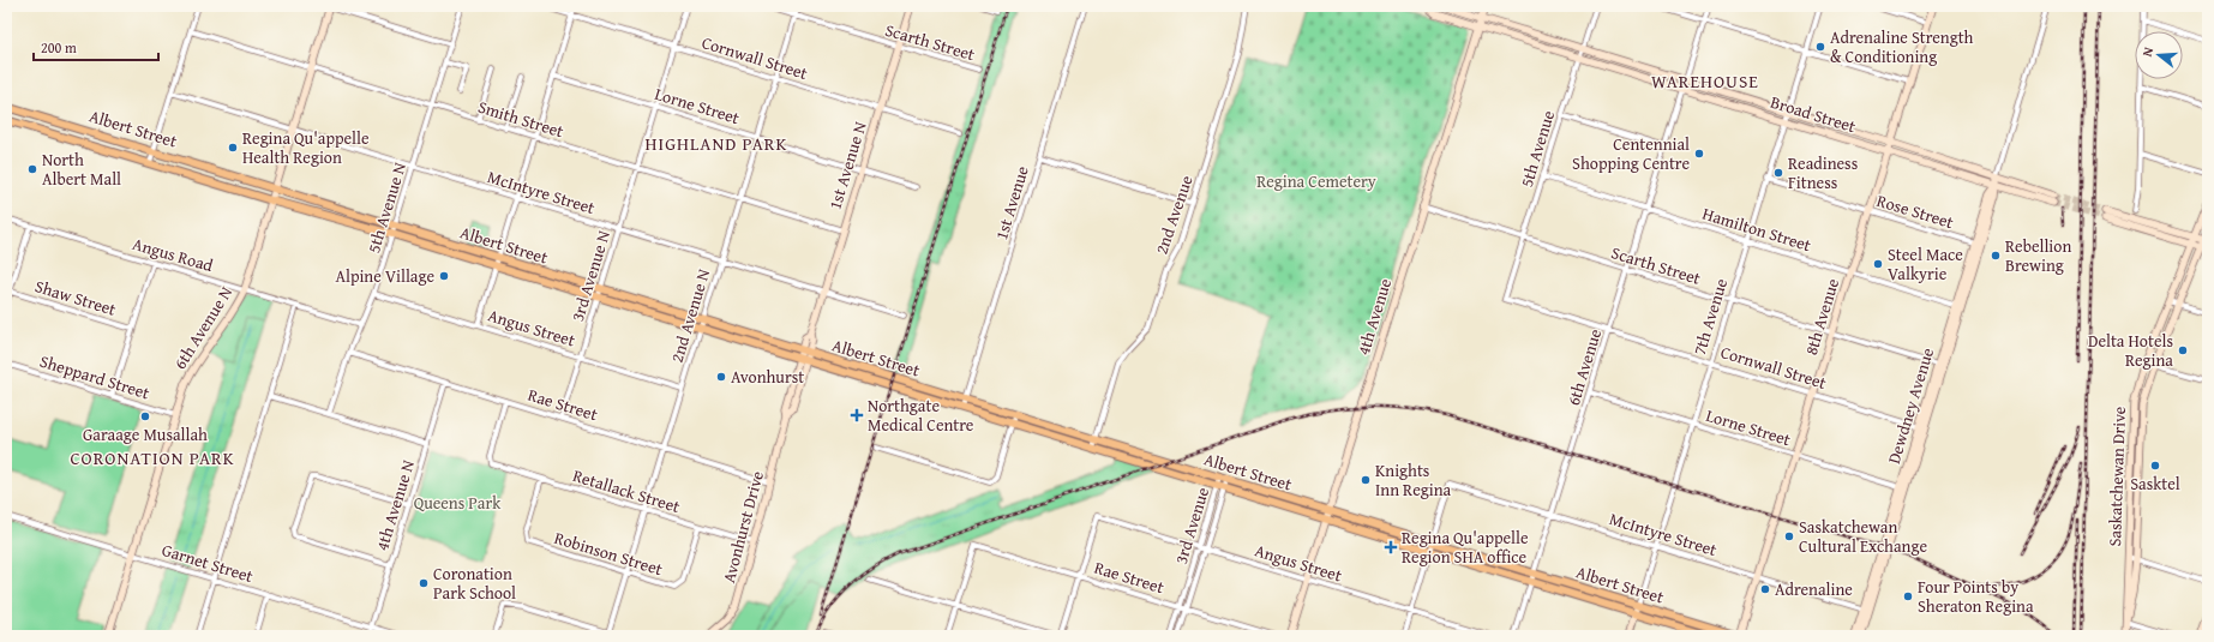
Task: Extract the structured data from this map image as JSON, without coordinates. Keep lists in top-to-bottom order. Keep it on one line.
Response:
{"streets":{"main road":["Broad Street","Albert Street","1st Avenue N","4th Avenue","7th Avenue","8th Avenue","6th Avenue N","Dewdney Avenue","Saskatchewan Drive","Avonhurst Drive"],"street":["Scarth Street","Cornwall Street","Lorne Street","Smith Street","5th Avenue","McIntyre Street","1st Avenue","5th Avenue N","Rose Street","2nd Avenue","Hamilton Street","Angus Road","3rd Avenue N","Shaw Street","2nd Avenue N","Angus Street","6th Avenue","Sheppard Street","Rae Street","Retallack Street","4th Avenue N","3rd Avenue","Robinson Street","Garnet Street"]},"crossings":[["Scarth Street","5th Avenue"],["Scarth Street","1st Avenue N"],["Scarth Street","2nd Avenue N"],["Scarth Street","4th Avenue"],["Scarth Street","7th Avenue"],["Scarth Street","8th Avenue"],["Scarth Street","6th Avenue"],["Scarth Street","Dewdney Avenue"],["Cornwall Street","5th Avenue"],["Cornwall Street","1st Avenue N"],["Cornwall Street","3rd Avenue N"],["Cornwall Street","2nd Avenue N"],["Cornwall Street","7th Avenue"],["Cornwall Street","8th Avenue"],["Cornwall Street","6th Avenue"],["Cornwall Street","Dewdney Avenue"],["Lorne Street","1st Avenue N"],["Lorne Street","3rd Avenue N"],["Lorne Street","2nd Avenue N"],["Lorne Street","7th Avenue"],["Lorne Street","8th Avenue"],["Lorne Street","6th Avenue"],["Lorne Street","Dewdney Avenue"],["Broad Street","5th Avenue"],["Broad Street","4th Avenue"],["Broad Street","7th Avenue"],["Broad Street","8th Avenue"],["Broad Street","6th Avenue"],["Broad Street","Dewdney Avenue"],["Smith Street","1st Avenue N"],["Smith Street","5th Avenue N"],["Smith Street","3rd Avenue N"],["Smith Street","2nd Avenue N"],["Smith Street","6th Avenue N"],["Albert Street","1st Avenue N"],["Albert Street","McIntyre Street"],["Albert Street","1st Avenue"],["Albert Street","5th Avenue N"],["Albert Street","2nd Avenue"],["Albert Street","3rd Avenue N"],["Albert Street","2nd Avenue N"],["Albert Street","4th Avenue"],["Albert Street","7th Avenue"],["Albert Street","8th Avenue"],["Albert Street","6th Avenue N"],["Albert Street","6th Avenue"],["Albert Street","3rd Avenue"],["Albert Street","Avonhurst Drive"],["5th Avenue","Hamilton Street"],["1st Avenue N","McIntyre Street"],["1st Avenue N","Avonhurst Drive"],["McIntyre Street","5th Avenue N"],["McIntyre Street","3rd Avenue N"],["McIntyre Street","2nd Avenue N"],["McIntyre Street","7th Avenue"],["McIntyre Street","8th Avenue"],["McIntyre Street","6th Avenue N"],["McIntyre Street","6th Avenue"],["McIntyre Street","Dewdney Avenue"],["5th Avenue N","Angus Road"],["5th Avenue N","Angus Street"],["5th Avenue N","Rae Street"],["Rose Street","7th Avenue"],["Rose Street","8th Avenue"],["Rose Street","Dewdney Avenue"],["Hamilton Street","7th Avenue"],["Hamilton Street","8th Avenue"],["Hamilton Street","6th Avenue"],["Hamilton Street","Dewdney Avenue"],["Angus Road","6th Avenue N"],["3rd Avenue N","Angus Street"],["3rd Avenue N","Rae Street"],["2nd Avenue N","Angus Street"],["2nd Avenue N","Rae Street"],["2nd Avenue N","Retallack Street"],["2nd Avenue N","Robinson Street"],["4th Avenue","Angus Street"],["6th Avenue N","Sheppard Street"],["6th Avenue N","Garnet Street"],["Angus Street","Rae Street"],["Angus Street","3rd Avenue"],["Rae Street","Retallack Street"],["Rae Street","4th Avenue N"],["Rae Street","3rd Avenue"],["Rae Street","Avonhurst Drive"],["Retallack Street","Avonhurst Drive"],["Retallack Street","Robinson Street"],["4th Avenue N","Garnet Street"]],"districts":["WAREHOUSE","HIGHLAND PARK","CORONATION PARK"],"parks":["Regina Cemetery","Queens Park"],"places":{"other":["Adrenaline Strength & Conditioning","Regina Qu'appelle Health Region","Centennial Shopping Centre","North Albert Mall","Readiness Fitness","Rebellion Brewing","Steel Mace Valkyrie","Alpine Village","Delta Hotels Regina","Avonhurst","Garaage Musallah","Sasktel","Knights Inn Regina","Saskatchewan Cultural Exchange","Coronation Park School","Adrenaline","Four Points by Sheraton Regina"],"health":["Northgate Medical Centre","Regina Qu'appelle Region SHA office"]},"scale_bar":"200 m","north":"left"}
